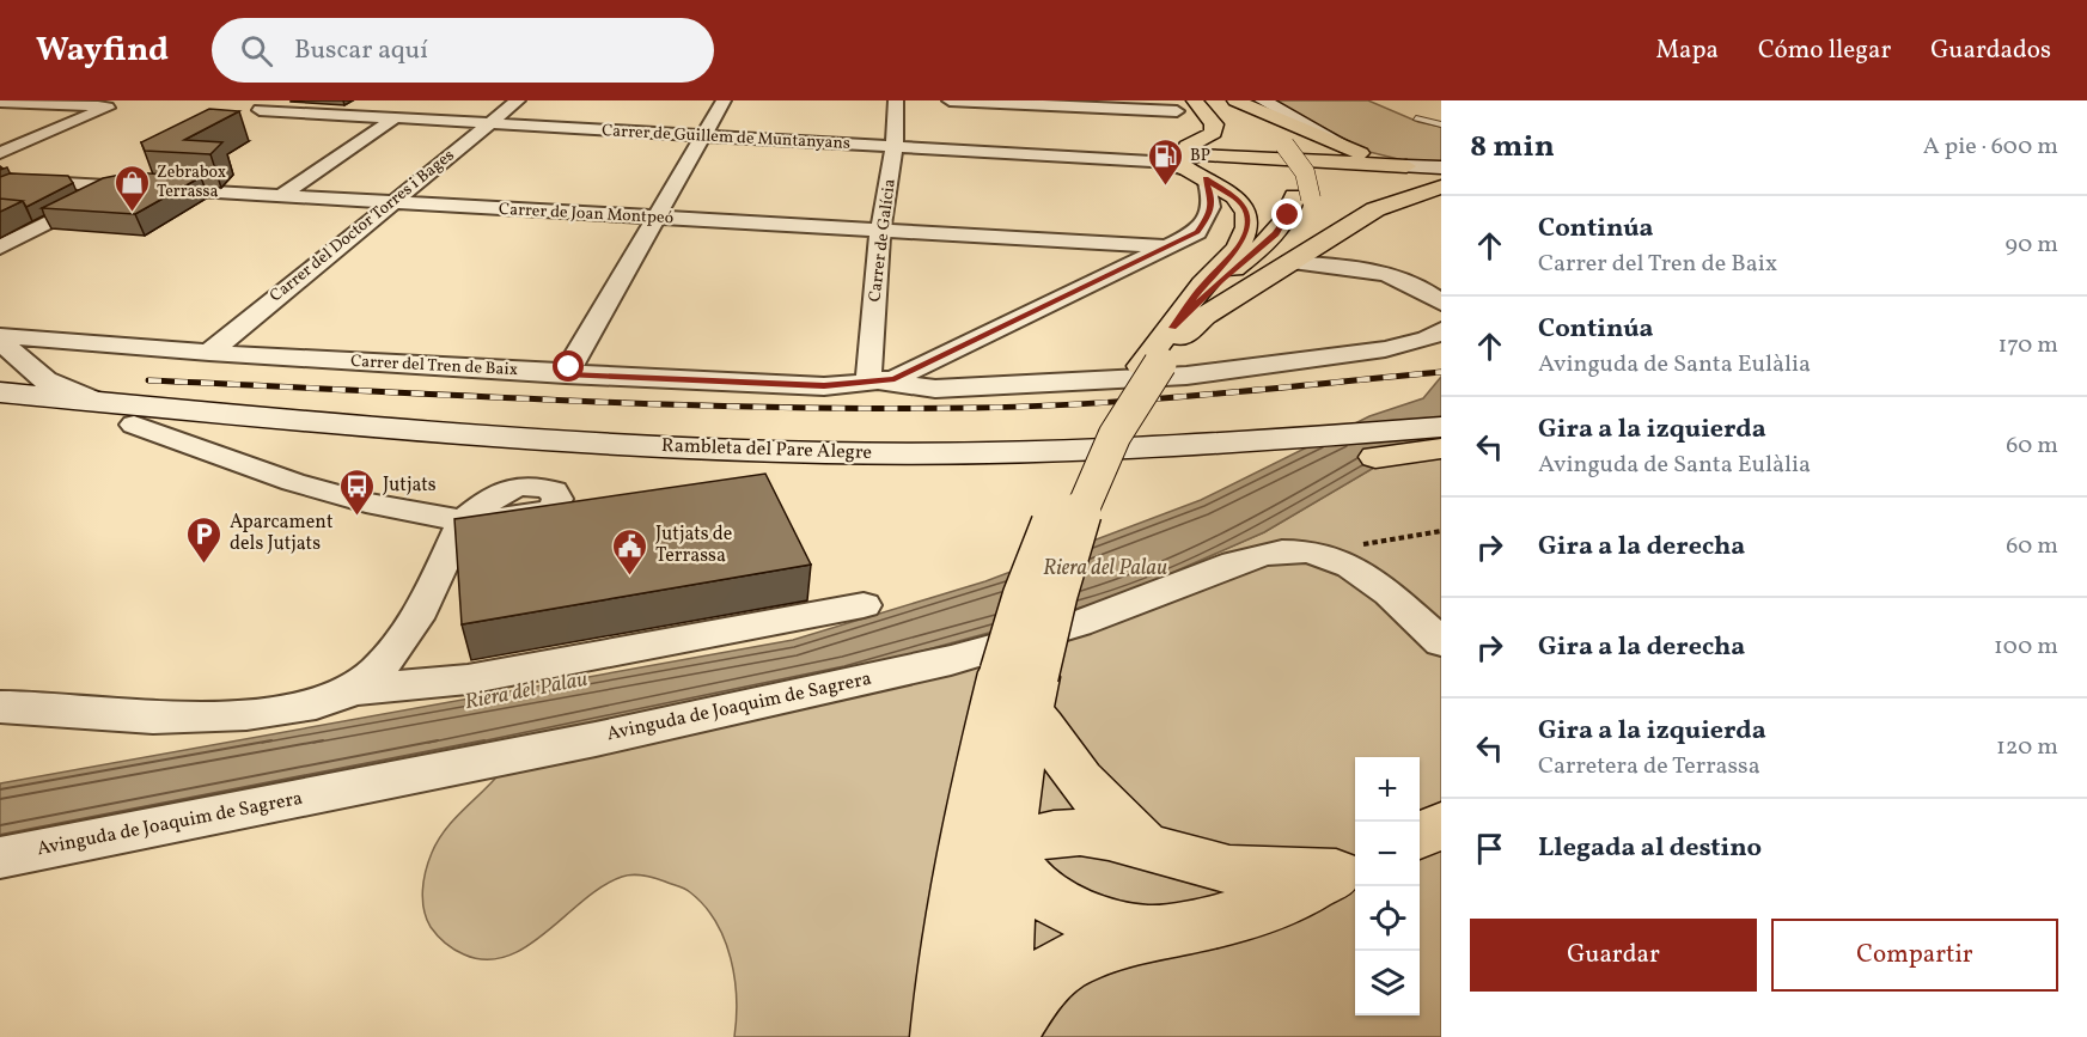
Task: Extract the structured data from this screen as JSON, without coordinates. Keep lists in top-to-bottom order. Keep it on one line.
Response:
{"streets":{"main road":["Rambleta del Pare Alegre"],"street":["Carrer de Guillem de Muntanyans","Carrer de Joan Montpeó","Carrer del Doctor Torres i Bages","Carrer de Galícia","Carrer del Tren de Baix","Avinguda de Joaquim de Sagrera"]},"crossings":[["Carrer de Guillem de Muntanyans","Carrer del Doctor Torres i Bages"],["Carrer de Guillem de Muntanyans","Carrer de Galícia"],["Carrer de Joan Montpeó","Carrer del Doctor Torres i Bages"],["Carrer de Joan Montpeó","Carrer de Galícia"],["Carrer del Doctor Torres i Bages","Carrer del Tren de Baix"],["Carrer de Galícia","Carrer del Tren de Baix"]],"water":["Riera del Palau"],"places":{"fuel station":["BP"],"shop":["Zebrabox Terrassa"],"bus stop":["Jutjats"],"parking":["Aparcament dels Jutjats"],"public building":["Jutjats de Terrassa"]},"page":{"header":"Wayfind","search":"Buscar aquí","nav":["Mapa","Cómo llegar","Guardados"],"heading":["8 min","A pie · 600 m"],"list":[["Continúa","Carrer del Tren de Baix","90 m"],["Continúa","Avinguda de Santa Eulàlia","170 m"],["Gira a la izquierda","Avinguda de Santa Eulàlia","60 m"],["Gira a la derecha","60 m"],["Gira a la derecha","100 m"],["Gira a la izquierda","Carretera de Terrassa","120 m"],"Llegada al destino"],"map_buttons":["+","−"],"buttons":["Guardar","Compartir"]}}
